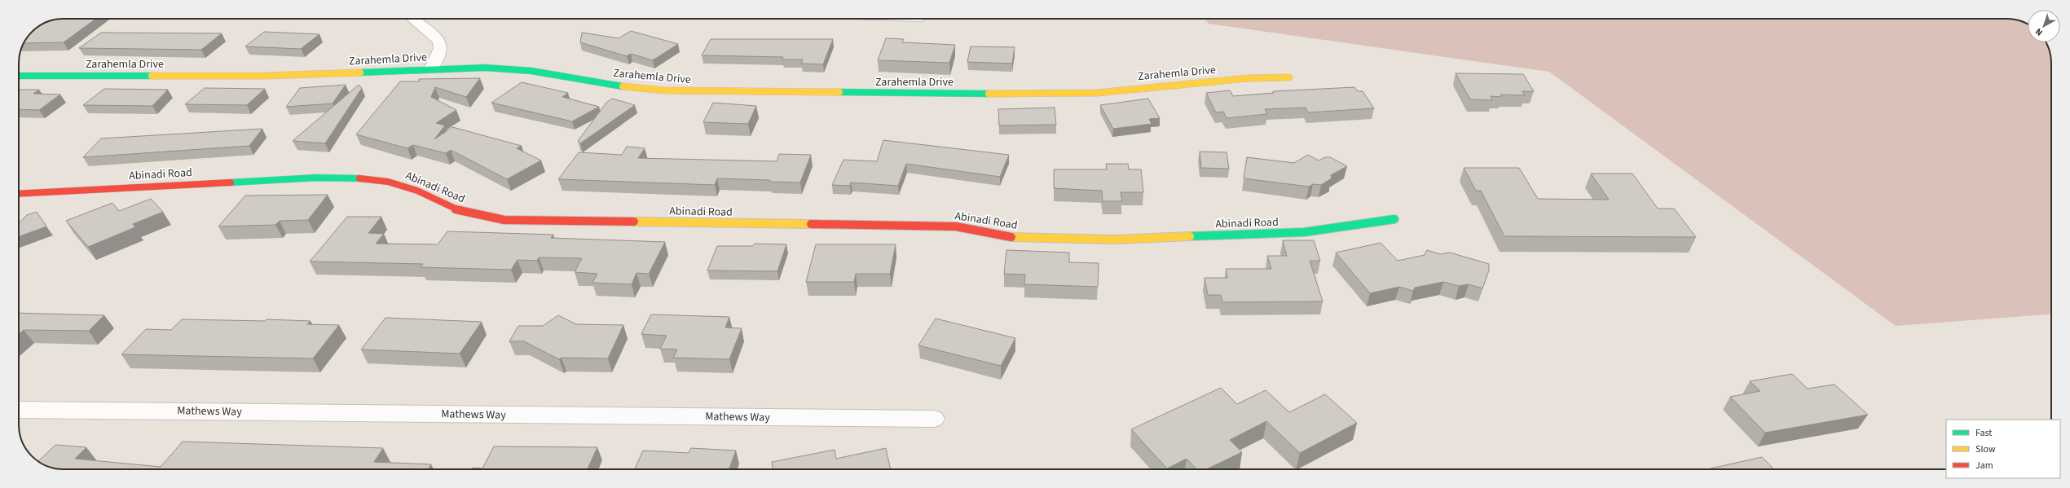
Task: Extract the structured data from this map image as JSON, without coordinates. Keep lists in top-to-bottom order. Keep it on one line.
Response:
{"streets":{"street":["Zarahemla Drive","Abinadi Road","Mathews Way"]},"legend":["Fast","Slow","Jam"],"north":"bottom left"}
